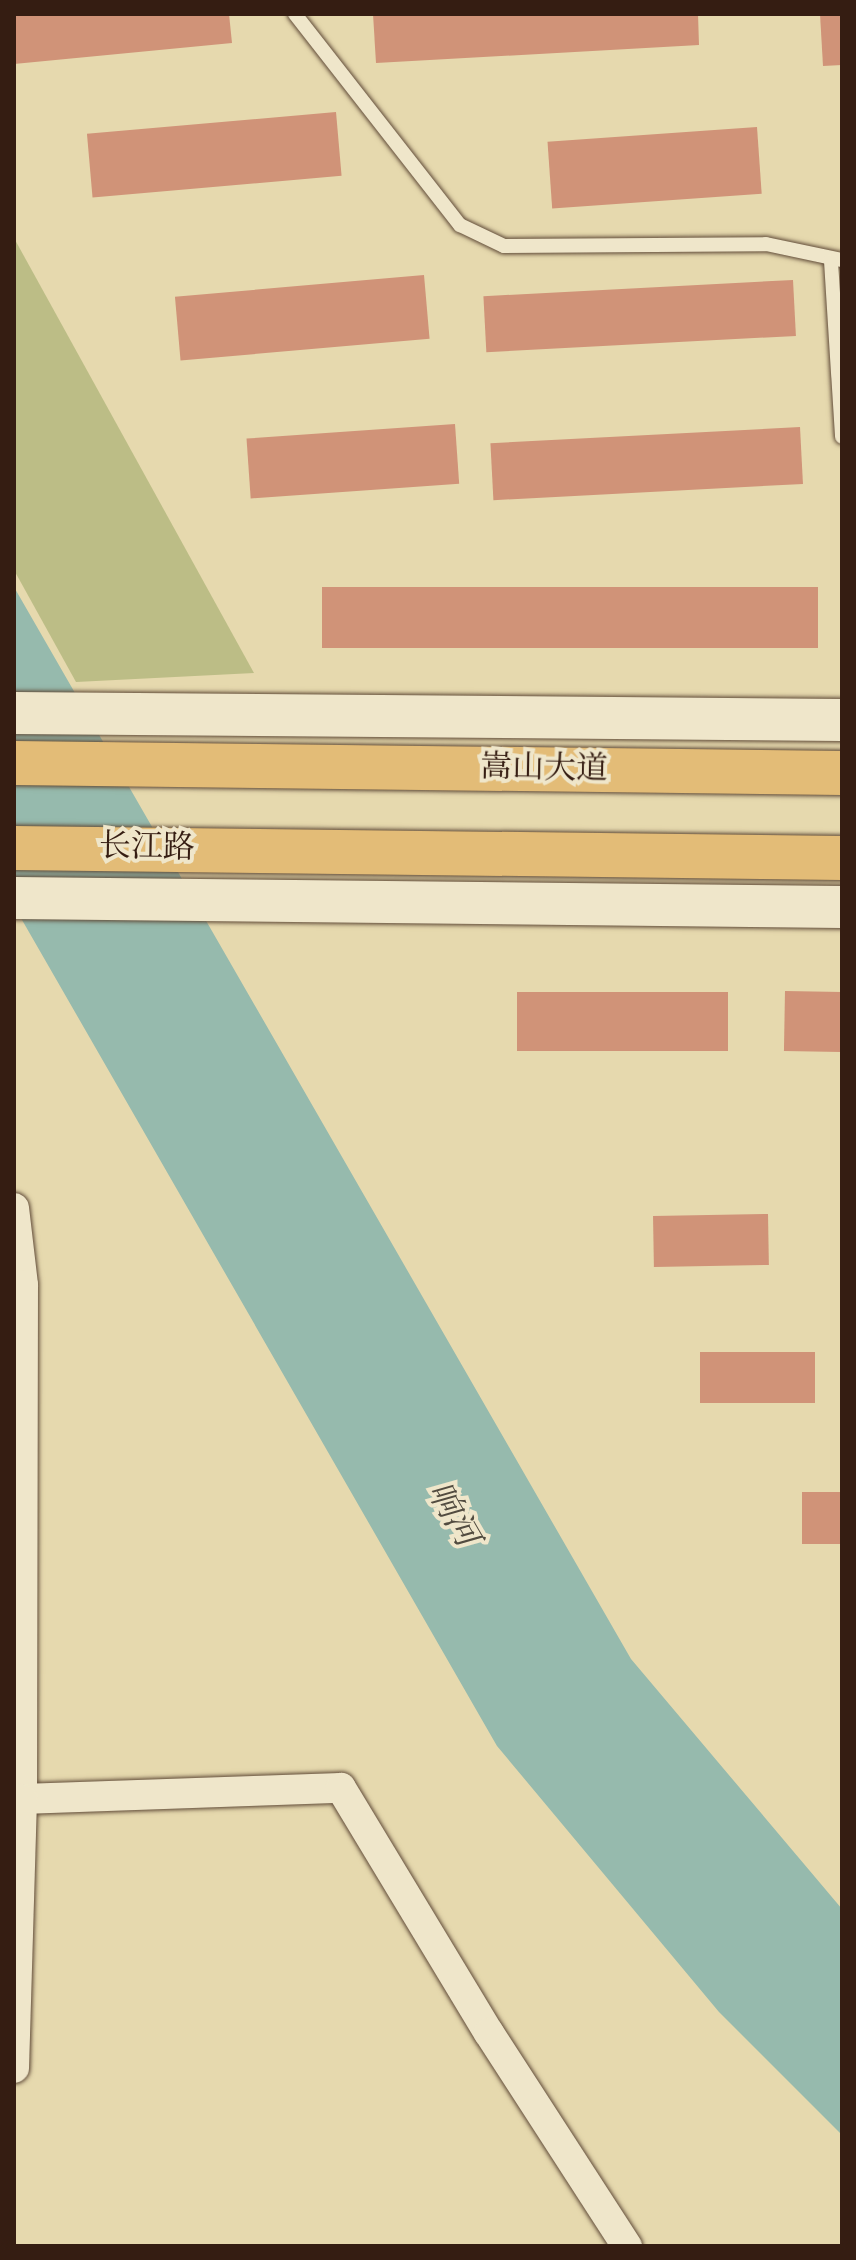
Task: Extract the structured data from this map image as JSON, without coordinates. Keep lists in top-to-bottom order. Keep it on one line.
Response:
{"streets":{"main road":["嵩山大道","长江路"]},"water":["响河"]}
